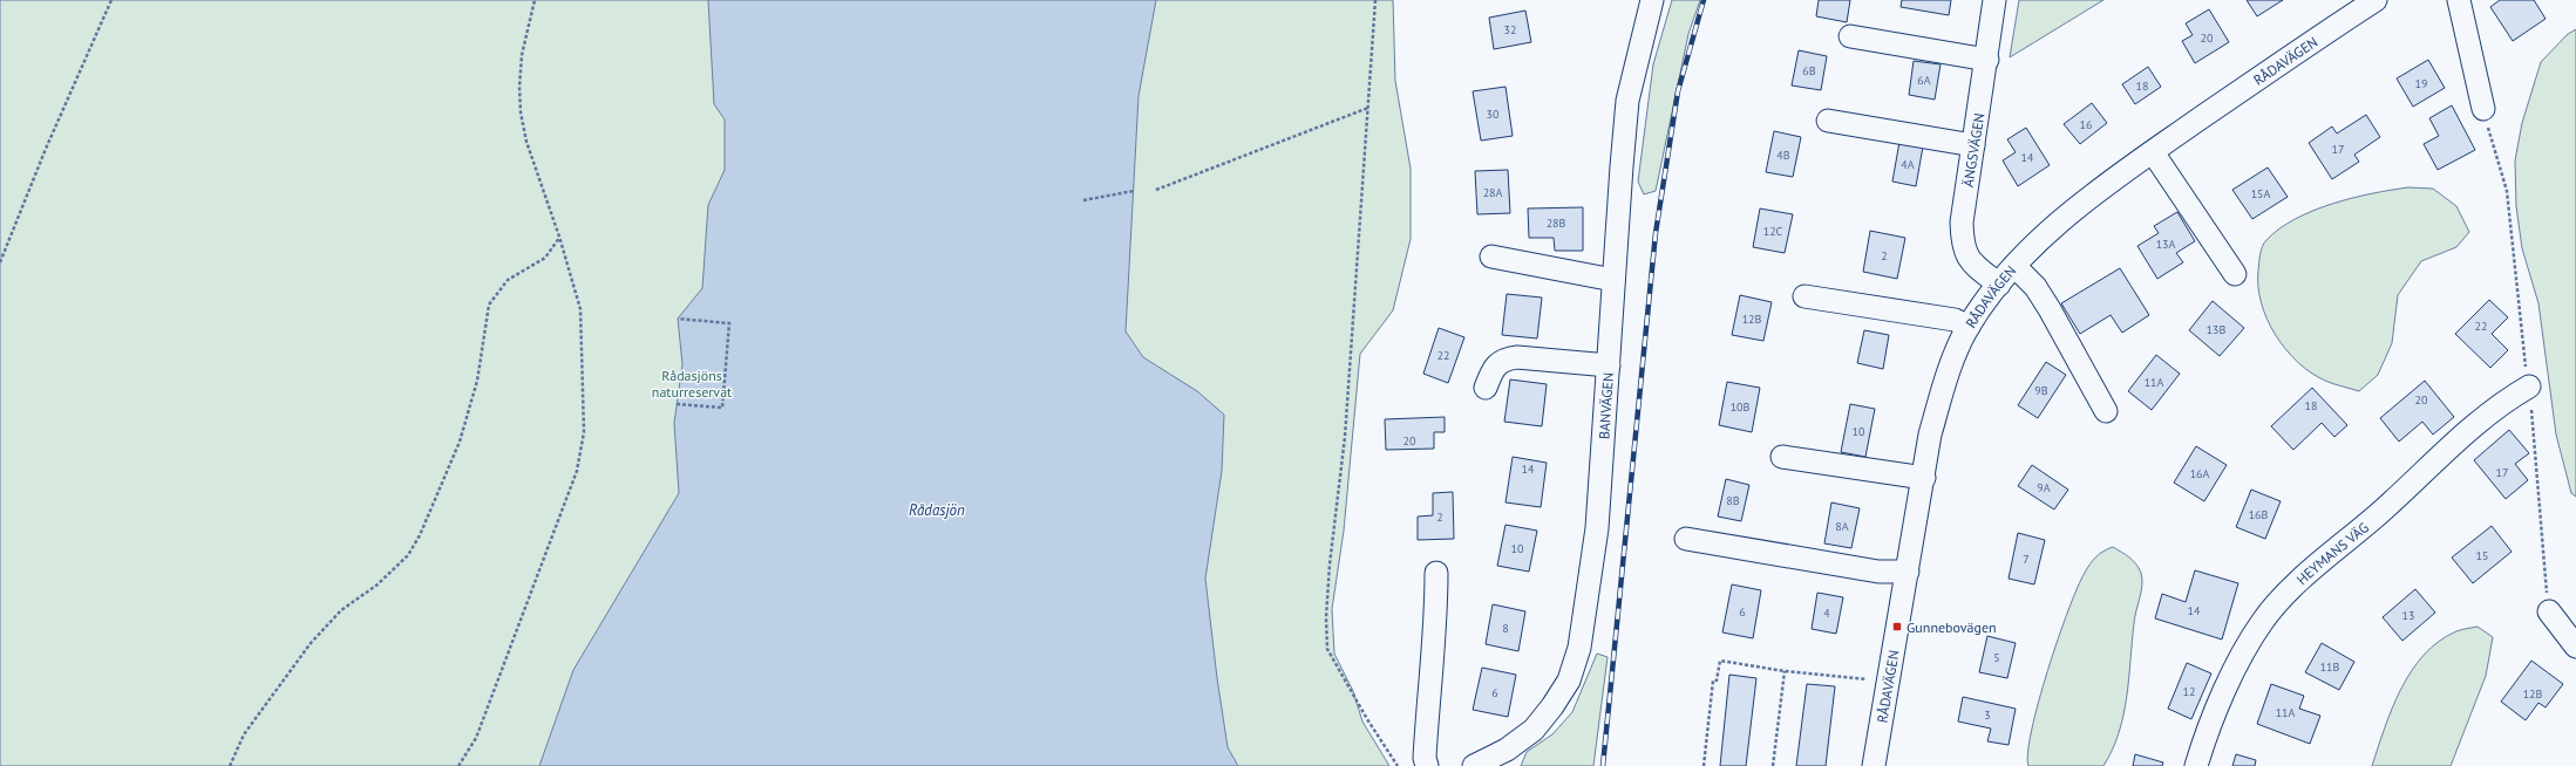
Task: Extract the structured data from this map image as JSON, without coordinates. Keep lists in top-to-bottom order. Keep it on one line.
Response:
{"streets":{"street":["RÅDAVÄGEN","ÄNGSVÄGEN","BANVÄGEN","HEYMANS VÄG"]},"crossings":[["RÅDAVÄGEN","ÄNGSVÄGEN"]],"water":["Rådasjön"],"parks":["Rådasjöns naturreservat"],"places":{"transit":["Gunnebovägen"]},"house_numbers":["32","20","6B","6A","19","18","30","16","17","4B","14","4A","28A","15A","28B","12C","13A","2","12B","22","13B","22","11A","9B","20","18","10B","10","20","14","17","16A","9A","8B","16B","2","8A","10","15","7","14","6","4","13","8","5","11B","12","6","12B","11A","3"]}
